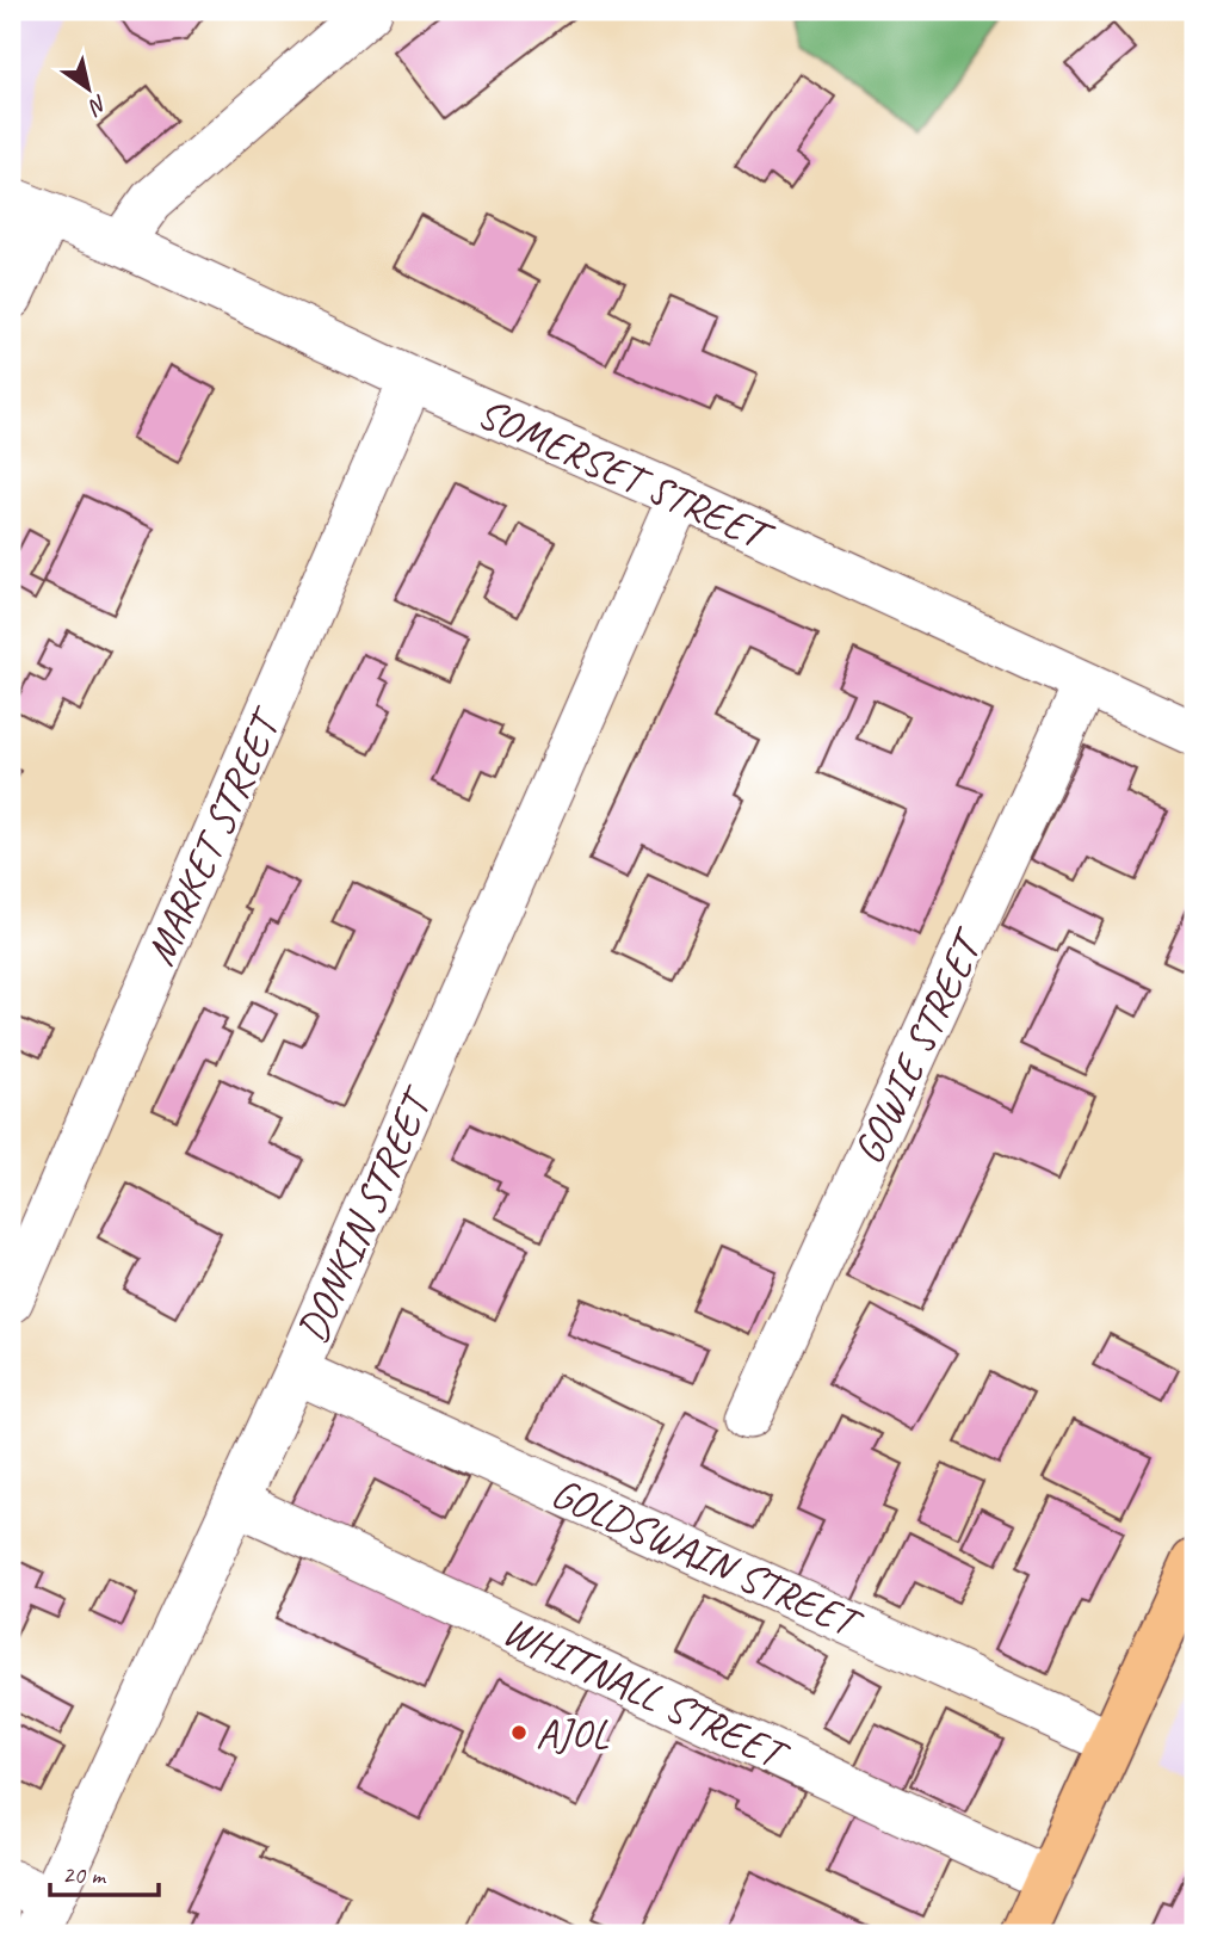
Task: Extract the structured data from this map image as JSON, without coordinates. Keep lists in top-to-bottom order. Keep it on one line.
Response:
{"streets":{"street":["SOMERSET STREET","MARKET STREET","GOWIE STREET","DONKIN STREET","GOLDSWAIN STREET","WHITNALL STREET"]},"crossings":[["SOMERSET STREET","MARKET STREET"],["SOMERSET STREET","GOWIE STREET"],["SOMERSET STREET","DONKIN STREET"],["DONKIN STREET","GOLDSWAIN STREET"],["DONKIN STREET","WHITNALL STREET"]],"places":["AJOL"],"scale_bar":"20 m","north":"bottom right"}
